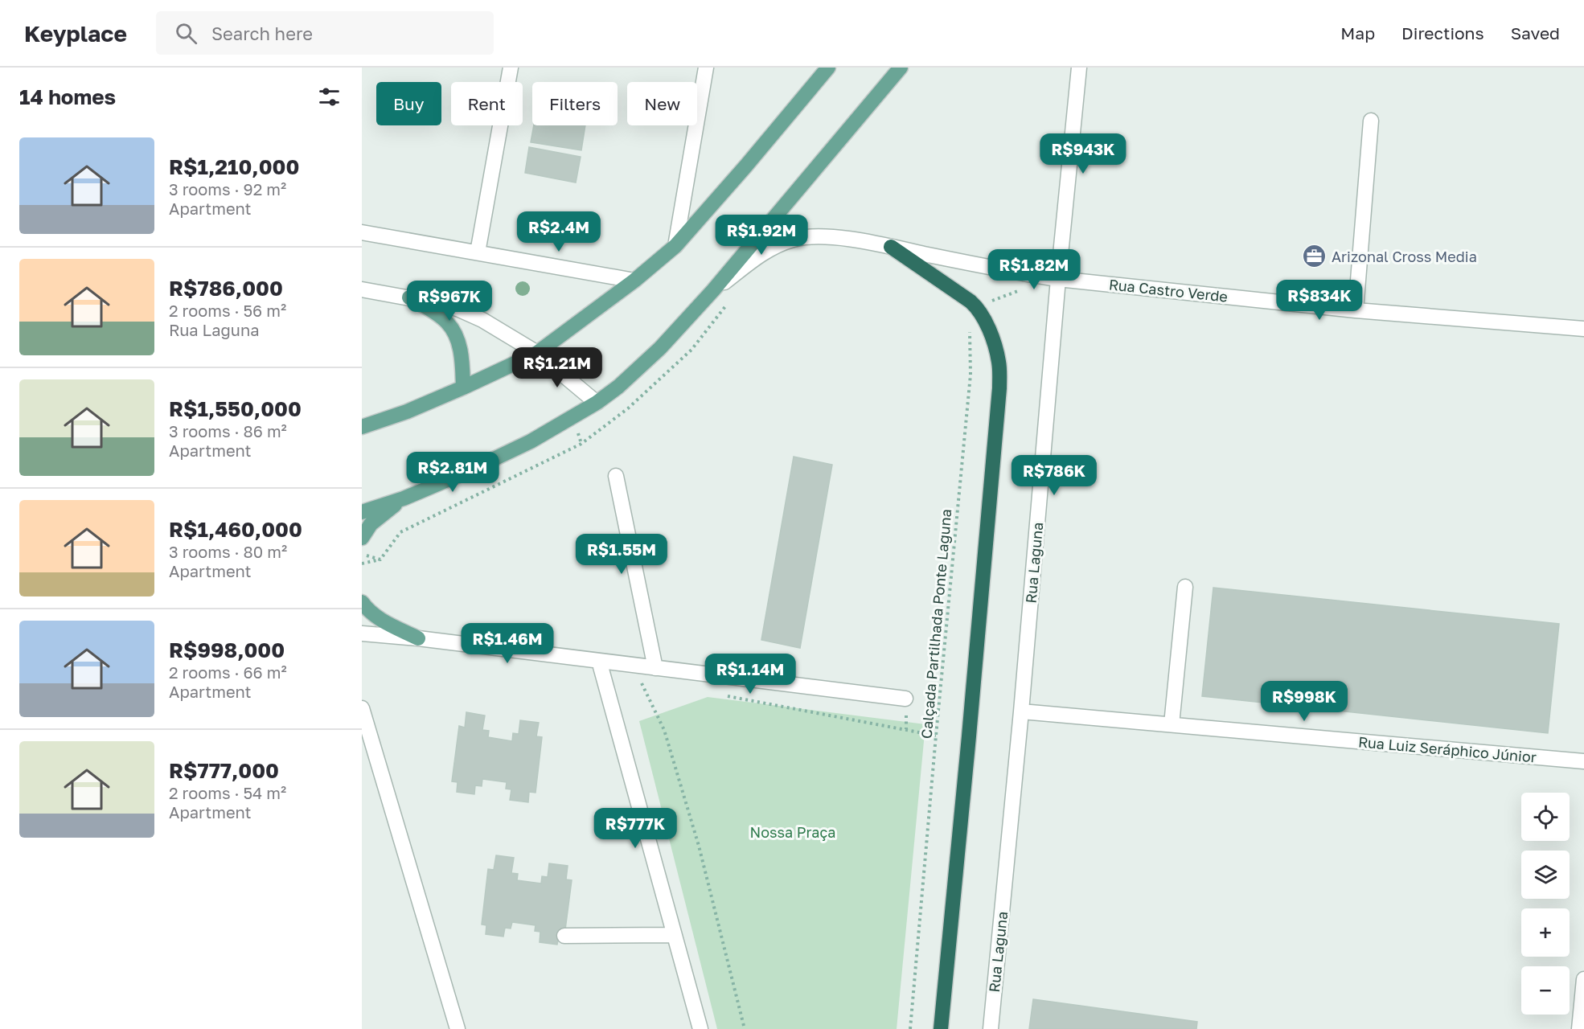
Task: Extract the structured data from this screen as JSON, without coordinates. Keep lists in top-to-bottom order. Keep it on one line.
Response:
{"streets":{"street":["Rua Castro Verde","Rua Laguna","Rua Luiz Seráphico Júnior"],"path":["Calçada Partilhada Ponte Laguna"]},"crossings":[["Rua Castro Verde","Rua Laguna"],["Rua Laguna","Rua Luiz Seráphico Júnior"]],"parks":["Nossa Praça"],"places":{"office":["Arizonal Cross Media"]},"page":{"header":"Keyplace","search":"Search here","nav":["Map","Directions","Saved"],"heading":"14 homes","chip":["Buy","Rent","Filters","New"],"list":[{"name":"R$1,210,000","note":"3 rooms · 92 m² · Apartment"},{"name":"R$786,000","note":"2 rooms · 56 m² · Rua Laguna"},{"name":"R$1,550,000","note":"3 rooms · 86 m² · Apartment"},{"name":"R$1,460,000","note":"3 rooms · 80 m² · Apartment"},{"name":"R$998,000","note":"2 rooms · 66 m² · Apartment"},{"name":"R$777,000","note":"2 rooms · 54 m² · Apartment"}],"price":["R$943K","R$2.4M","R$1.92M","R$1.82M","R$834K","R$967K","R$1.21M","R$2.81M","R$786K","R$1.55M","R$1.46M","R$1.14M","R$998K","R$777K"],"map_buttons":["+","−"]}}
